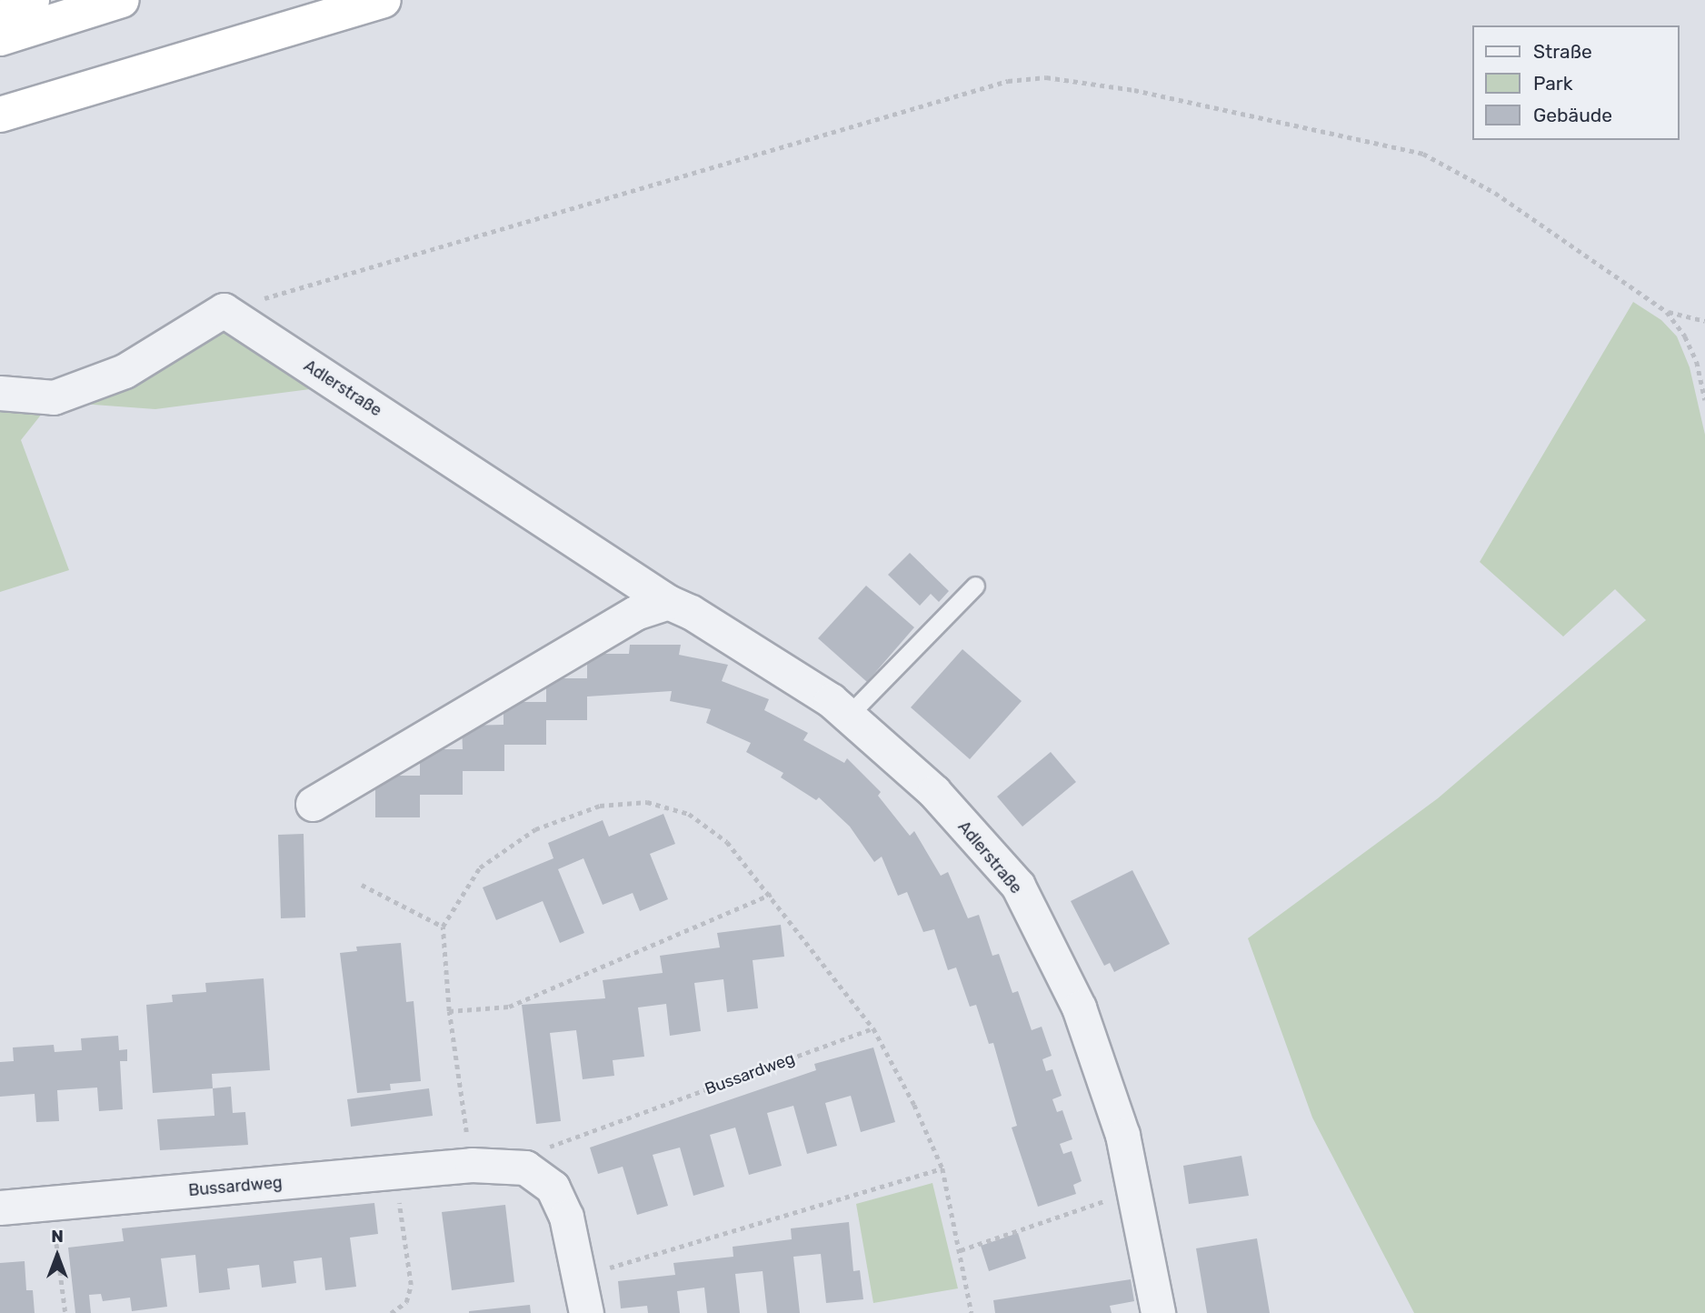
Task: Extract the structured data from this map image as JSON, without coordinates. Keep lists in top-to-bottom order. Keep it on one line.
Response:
{"streets":{"street":["Adlerstraße","Bussardweg"]},"legend":["Straße","Park","Gebäude"],"north":"top"}
